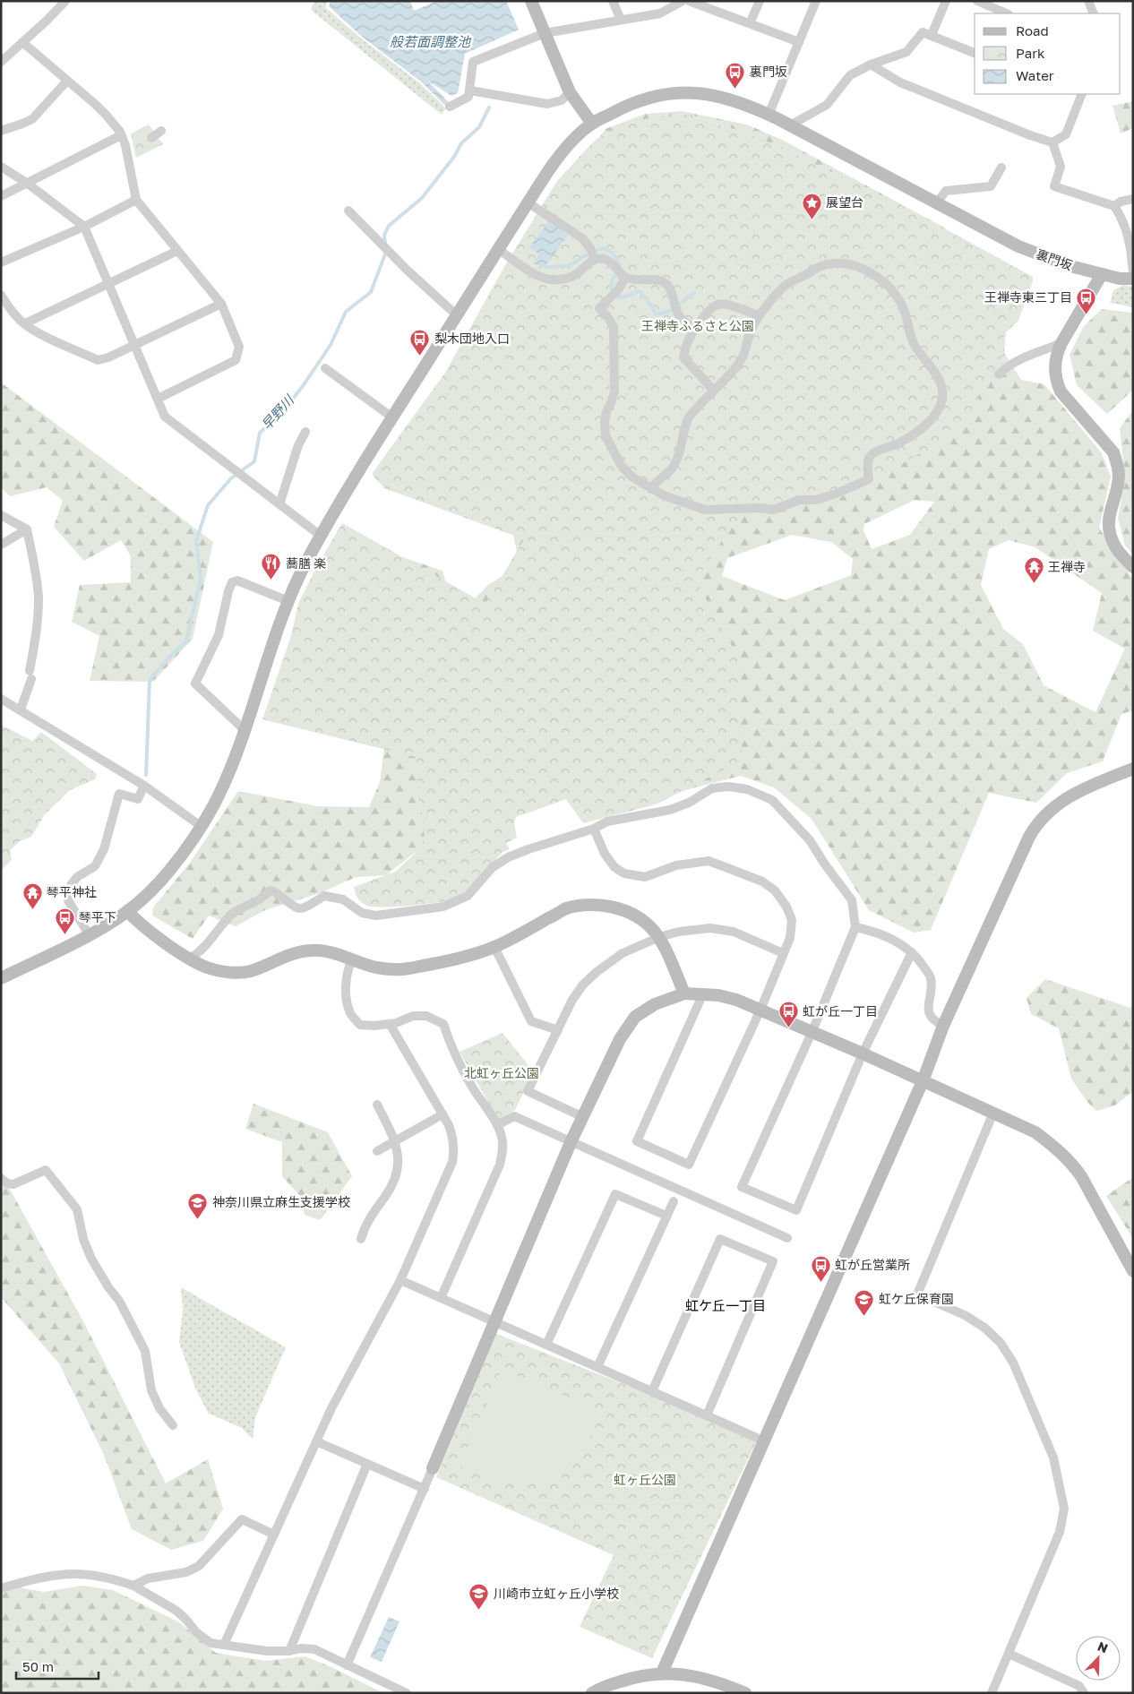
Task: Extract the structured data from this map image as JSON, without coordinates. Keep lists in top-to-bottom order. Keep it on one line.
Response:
{"streets":{"street":["裏門坂"]},"districts":["虹ケ丘一丁目"],"water":["般若面調整池","早野川"],"parks":["王禅寺ふるさと公園","北虹ヶ丘公園","虹ヶ丘公園"],"places":{"bus stop":["裏門坂","王禅寺東三丁目","梨木団地入口","琴平下","虹が丘一丁目","虹が丘営業所"],"place":["展望台"],"restaurant":["蕎膳 楽"],"temple":["王禅寺","琴平神社"],"school or university":["神奈川県立麻生支援学校","虹ケ丘保育園","川崎市立虹ヶ丘小学校"]},"legend":["Road","Park","Water"],"scale_bar":"50 m","north":"top right"}
